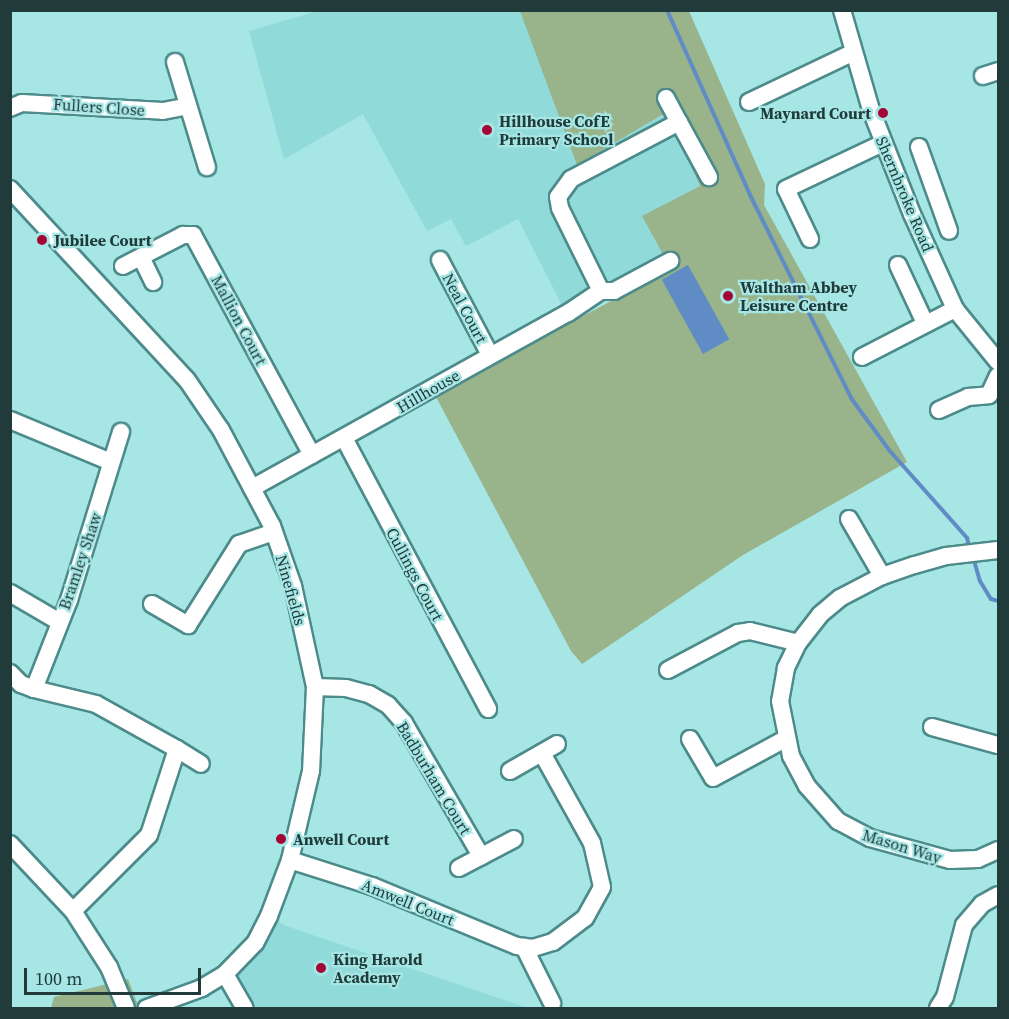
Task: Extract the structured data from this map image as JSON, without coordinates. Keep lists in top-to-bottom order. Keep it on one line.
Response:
{"streets":{"street":["Fullers Close","Shernbroke Road","Neal Court","Mallion Court","Hillhouse","Bramley Shaw","Cullings Court","Ninefields","Badburham Court","Mason Way","Amwell Court"]},"crossings":[["Neal Court","Hillhouse"],["Mallion Court","Hillhouse"],["Hillhouse","Cullings Court"],["Hillhouse","Ninefields"],["Ninefields","Badburham Court"],["Ninefields","Amwell Court"]],"places":["Maynard Court","Hillhouse CofE Primary School","Jubilee Court","Waltham Abbey Leisure Centre","Anwell Court","King Harold Academy"],"scale_bar":"100 m"}
